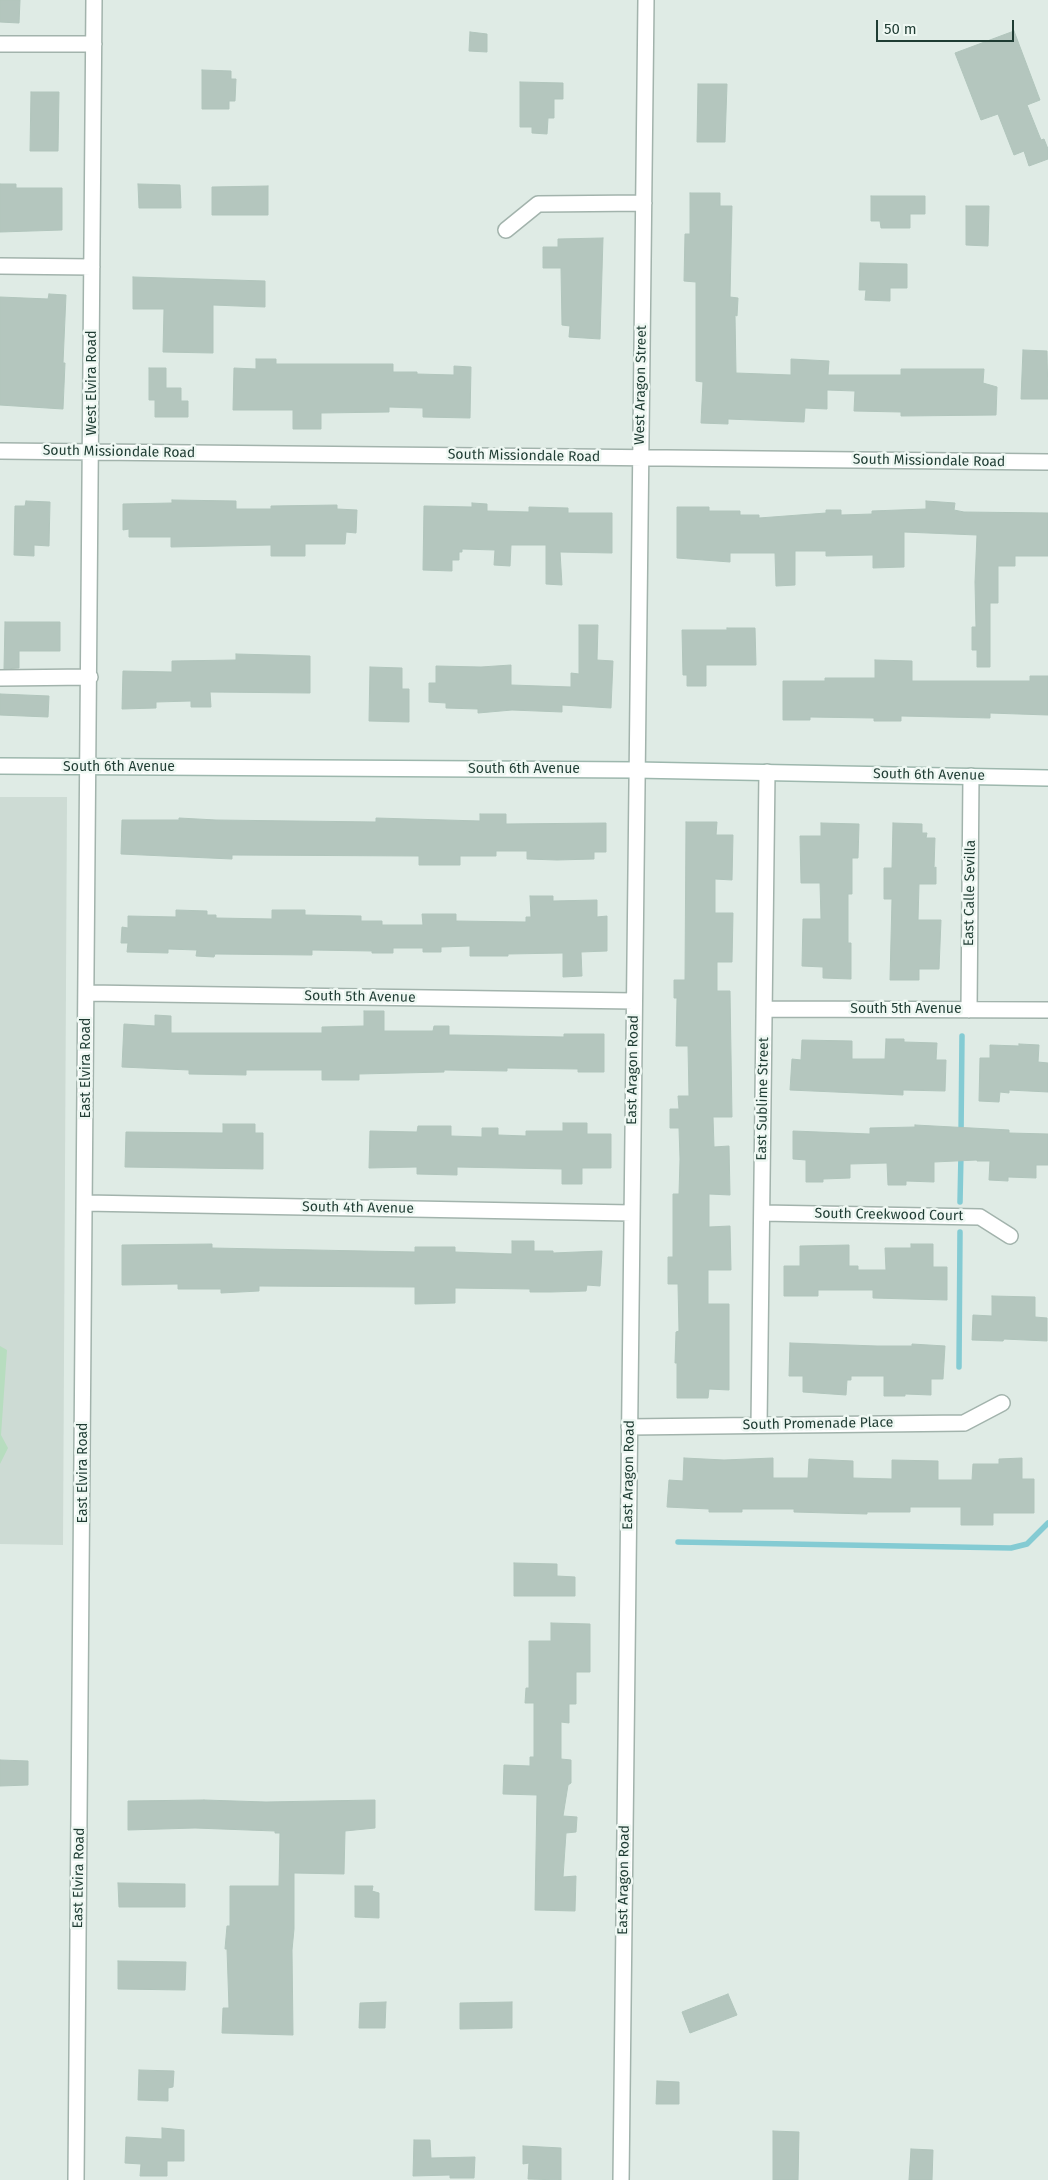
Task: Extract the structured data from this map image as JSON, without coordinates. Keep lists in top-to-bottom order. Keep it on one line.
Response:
{"streets":{"street":["West Elvira Road","West Aragon Street","South Missiondale Road","South 6th Avenue","East Calle Sevilla","South 5th Avenue","East Elvira Road","East Aragon Road","East Sublime Street","South 4th Avenue","South Creekwood Court","South Promenade Place"]},"crossings":[["West Elvira Road","South Missiondale Road"],["West Elvira Road","South 6th Avenue"],["West Elvira Road","East Elvira Road"],["West Aragon Street","South Missiondale Road"],["West Aragon Street","South 6th Avenue"],["West Aragon Street","East Aragon Road"],["South 6th Avenue","East Calle Sevilla"],["South 6th Avenue","East Elvira Road"],["South 6th Avenue","East Aragon Road"],["South 6th Avenue","East Sublime Street"],["East Calle Sevilla","South 5th Avenue"],["South 5th Avenue","East Elvira Road"],["South 5th Avenue","East Aragon Road"],["South 5th Avenue","East Sublime Street"],["East Elvira Road","South 4th Avenue"],["East Aragon Road","South 4th Avenue"],["East Aragon Road","South Promenade Place"],["East Sublime Street","South Creekwood Court"],["East Sublime Street","South Promenade Place"]],"scale_bar":"50 m"}
